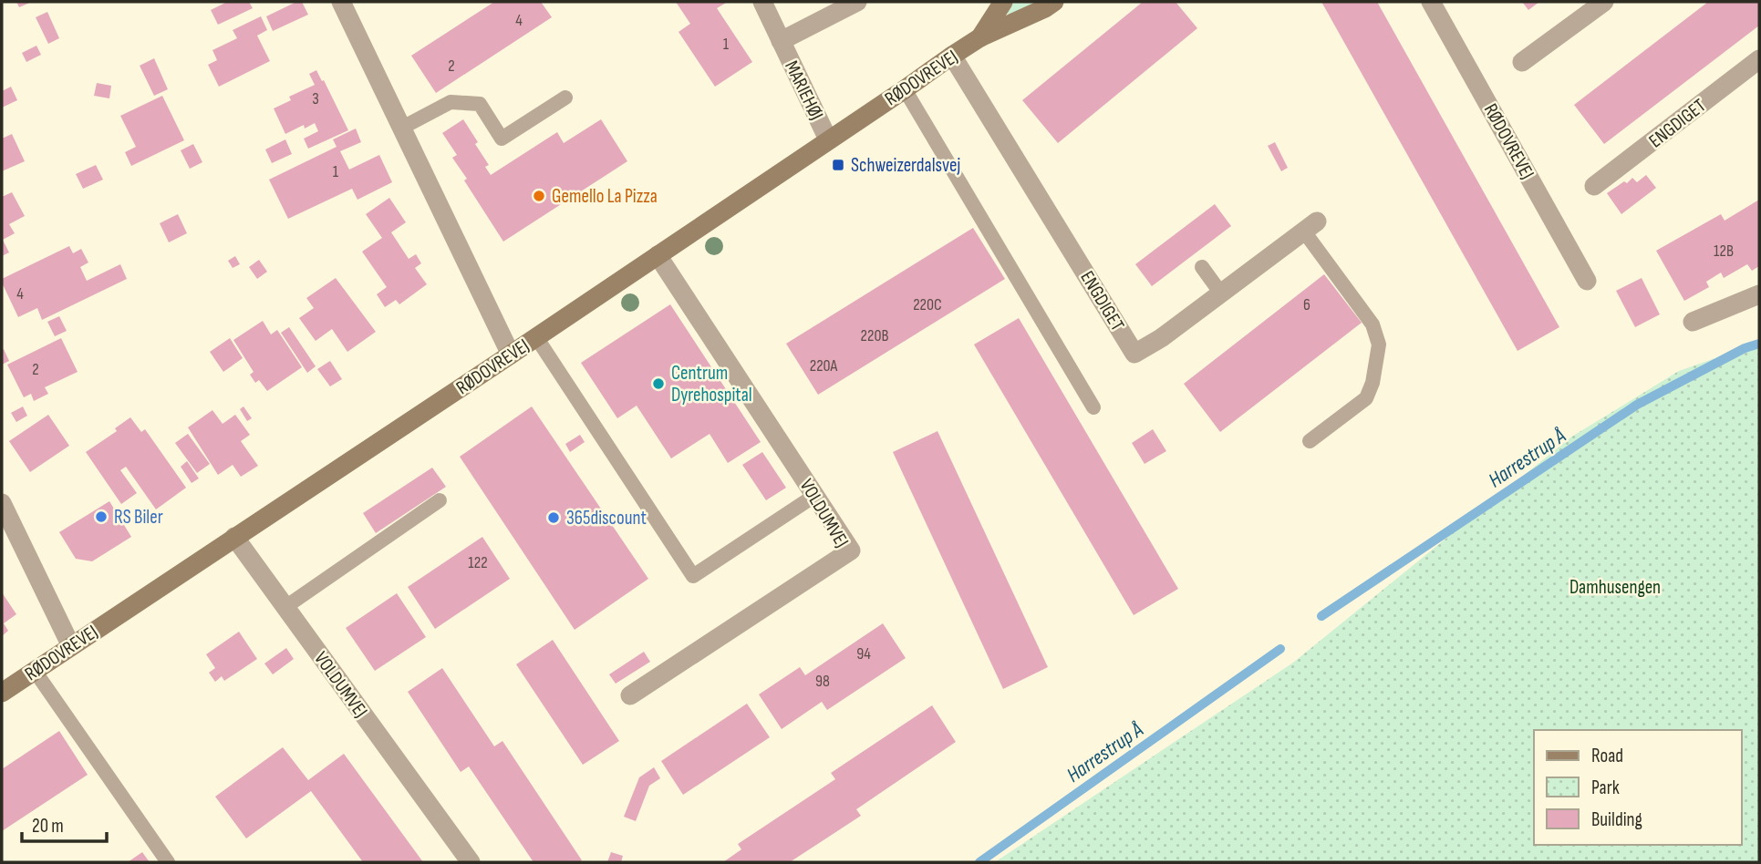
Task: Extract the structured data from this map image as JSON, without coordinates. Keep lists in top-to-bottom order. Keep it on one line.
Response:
{"streets":{"street":["RØDOVREVEJ","MARIEHØJ","ENGDIGET","VOLDUMVEJ"]},"crossings":[["RØDOVREVEJ","MARIEHØJ"],["RØDOVREVEJ","ENGDIGET"],["RØDOVREVEJ","VOLDUMVEJ"]],"water":["Harrestrup Å"],"parks":["Damhusengen"],"places":{"transit":["Schweizerdalsvej"],"other":["Gemello La Pizza","Centrum Dyrehospital","RS Biler","365discount"]},"house_numbers":["4","1","2","3","1","12B","4","220C","6","220B","220A","2","122","94","98"],"legend":["Road","Park","Building"],"scale_bar":"20 m"}
